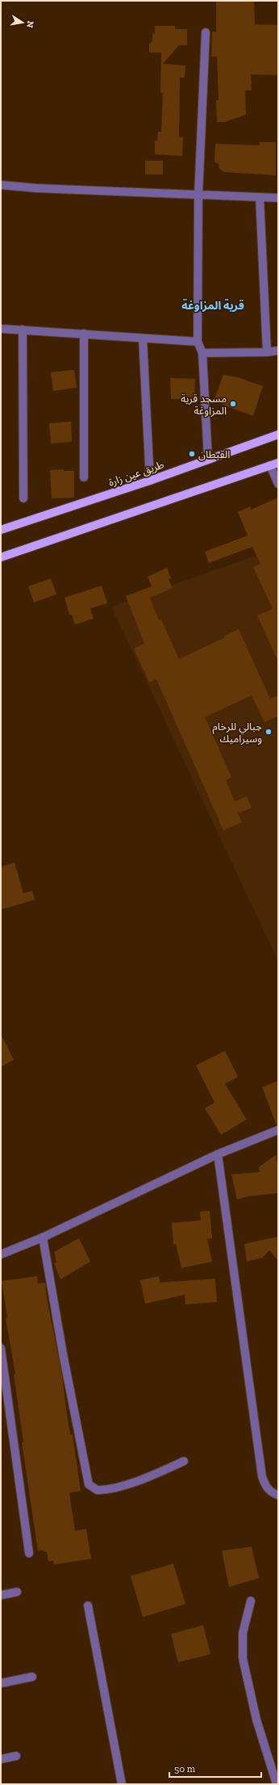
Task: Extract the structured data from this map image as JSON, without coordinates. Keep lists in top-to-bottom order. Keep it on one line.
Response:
{"streets":{"main road":["طريق عين زارة"]},"districts":["قرية المزاوغة"],"places":["مسجد قرية المزاوغة","القبطان","جبالي للرخام وسيراميك"],"scale_bar":"50 m","north":"right"}
